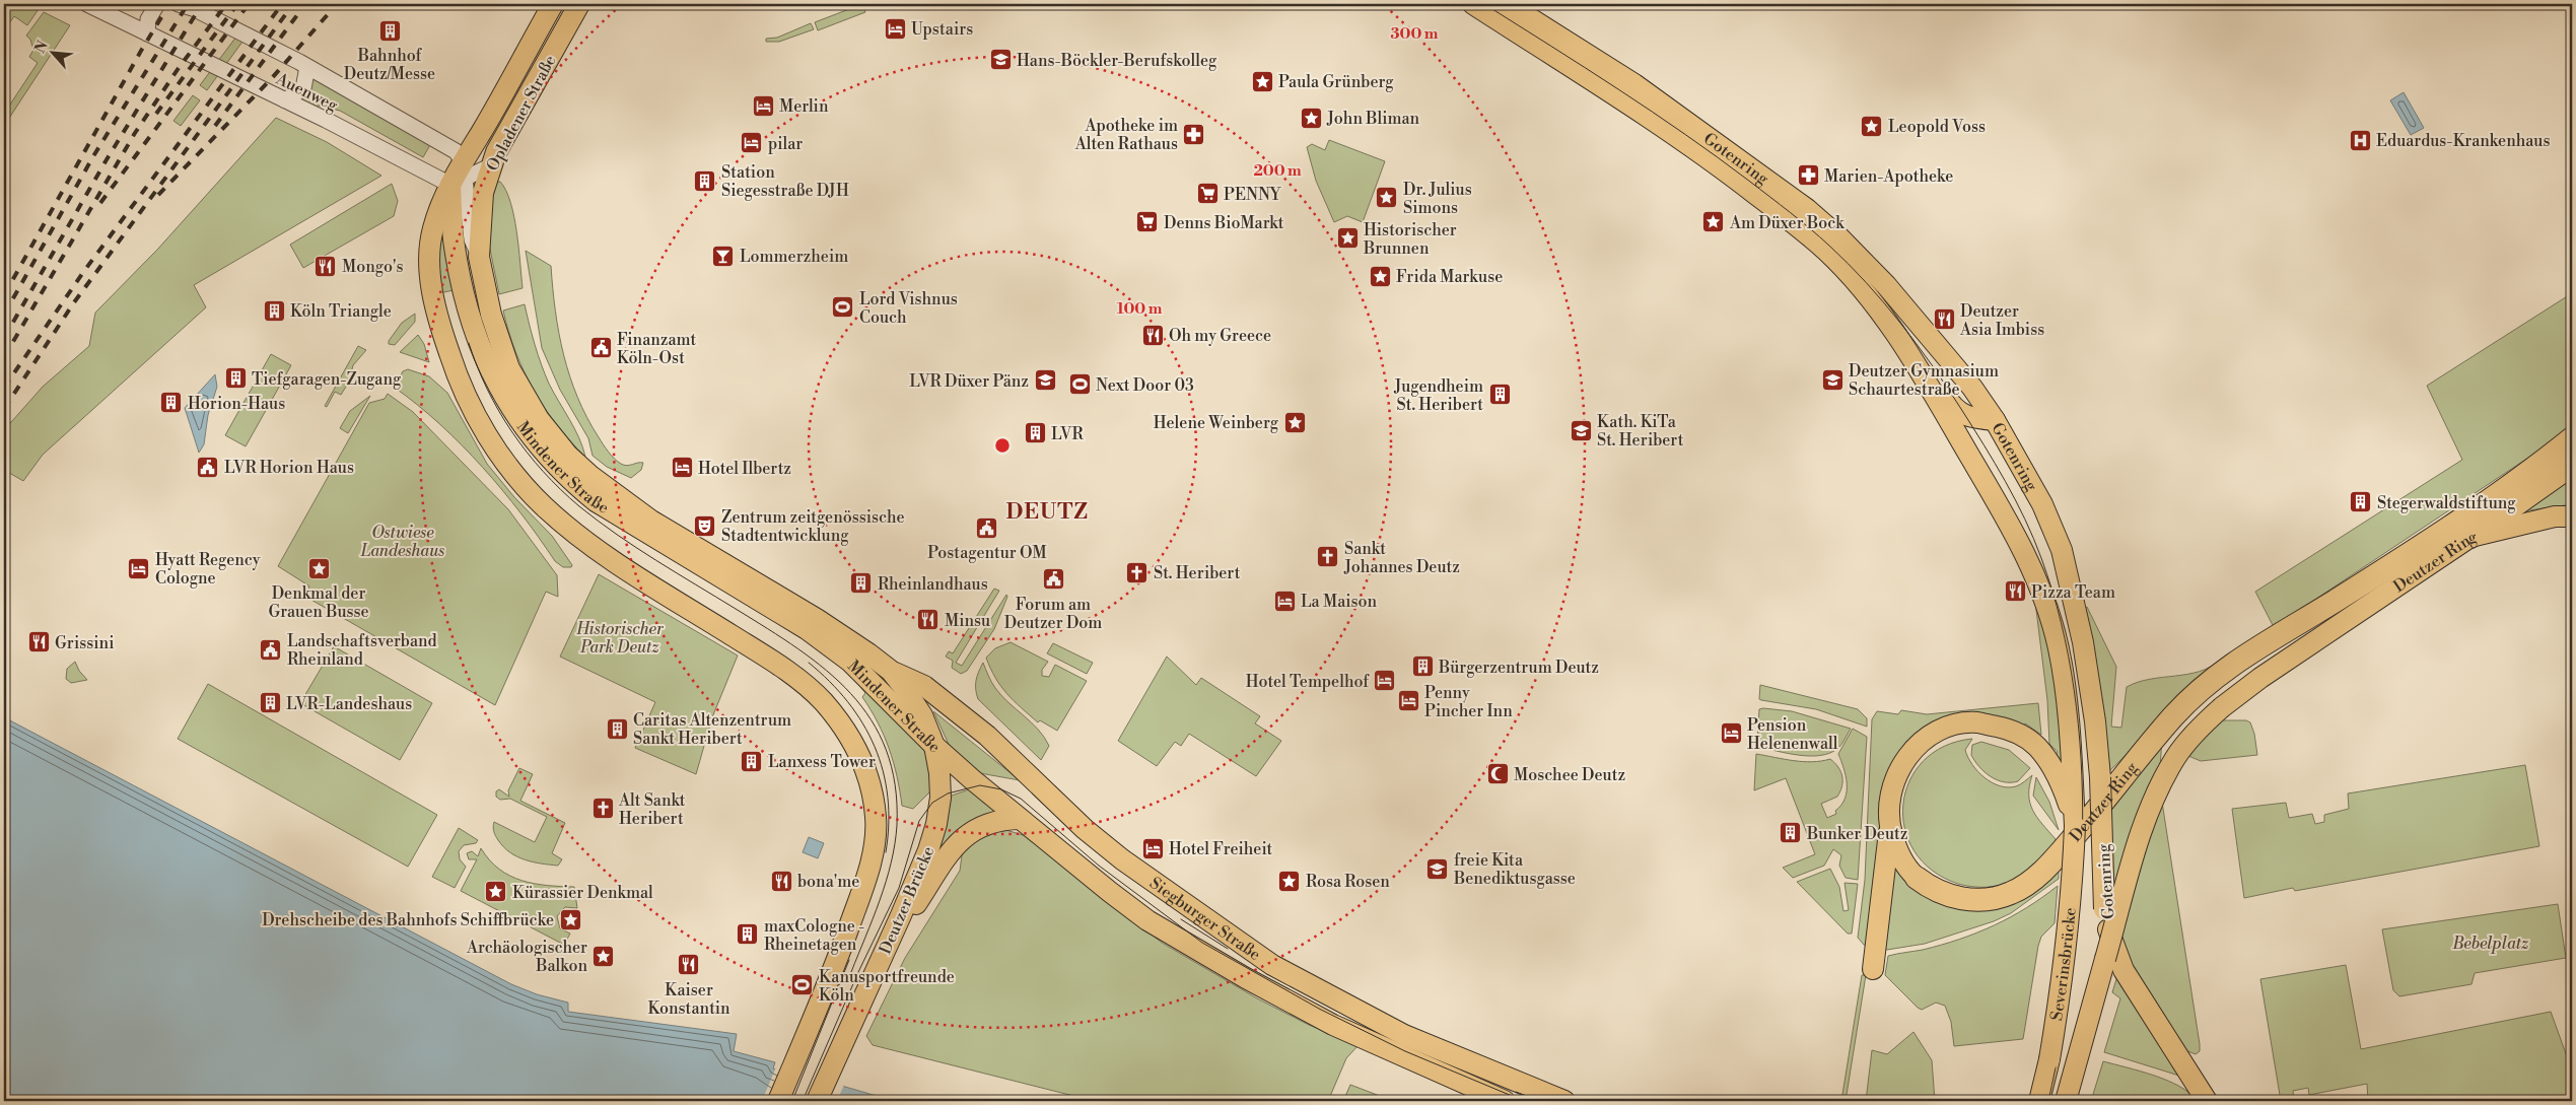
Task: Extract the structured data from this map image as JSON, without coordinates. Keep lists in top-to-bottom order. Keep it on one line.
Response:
{"streets":{"highway":["Deutzer Ring"],"main road":["Opladener Straße","Gotenring","Mindener Straße","Deutzer Brücke","Siegburger Straße","Severinsbrücke"],"street":["Auenweg"]},"crossings":[["Auenweg","Opladener Straße"],["Auenweg","Mindener Straße"],["Opladener Straße","Mindener Straße"],["Gotenring","Deutzer Ring"],["Gotenring","Severinsbrücke"],["Mindener Straße","Deutzer Brücke"],["Mindener Straße","Siegburger Straße"],["Deutzer Ring","Severinsbrücke"],["Deutzer Brücke","Siegburger Straße"]],"districts":["DEUTZ"],"parks":["Ostwiese Landeshaus","Historischer Park Deutz","Bebelplatz"],"places":{"hotel":["Upstairs","Merlin","pilar","Hotel Ilbertz","Hyatt Regency Cologne","La Maison","Hotel Tempelhof","Penny Pincher Inn","Pension Helenenwall","Hotel Freiheit"],"building":["Bahnhof Deutz/Messe","Station Siegesstraße DJH","Köln Triangle","Tiefgaragen-Zugang","Jugendheim St. Heribert","Horion-Haus","LVR","Stegerwaldstiftung","Rheinlandhaus","Bürgerzentrum Deutz","LVR-Landeshaus","Caritas Altenzentrum Sankt Heribert","Lanxess Tower","Bunker Deutz","maxCologne - Rheinetagen"],"school or university":["Hans-Böckler-Berufskolleg","Deutzer Gymnasium Schaurtestraße","LVR Düxer Pänz","Kath. KiTa St. Heribert","freie Kita Benediktusgasse"],"place":["Paula Grünberg","John Bliman","Leopold Voss","Dr. Julius Simons","Am Düxer Bock","Historischer Brunnen","Frida Markuse","Helene Weinberg","Denkmal der Grauen Busse","Rosa Rosen","Kürassier Denkmal","Drehscheibe des Bahnhofs Schiffbrücke","Archäologischer Balkon"],"pharmacy":["Apotheke im Alten Rathaus","Marien-Apotheke"],"hospital":["Eduardus-Krankenhaus"],"supermarket":["PENNY","Denns BioMarkt"],"bar":["Lommerzheim"],"restaurant":["Mongo's","Deutzer Asia Imbiss","Oh my Greece","Pizza Team","Minsu","Grissini","bona'me","Kaiser Konstantin"],"sports":["Lord Vishnus Couch","Next Door 03","Kanusportfreunde Köln"],"public building":["Finanzamt Köln-Ost","LVR Horion Haus","Postagentur OM","Forum am Deutzer Dom","Landschaftsverband Rheinland"],"theatre":["Zentrum zeitgenössische Stadtentwicklung"],"church":["Sankt Johannes Deutz","St. Heribert","Alt Sankt Heribert"],"mosque":["Moschee Deutz"]},"north":"top left","rings":["300 m","200 m","100 m"]}
